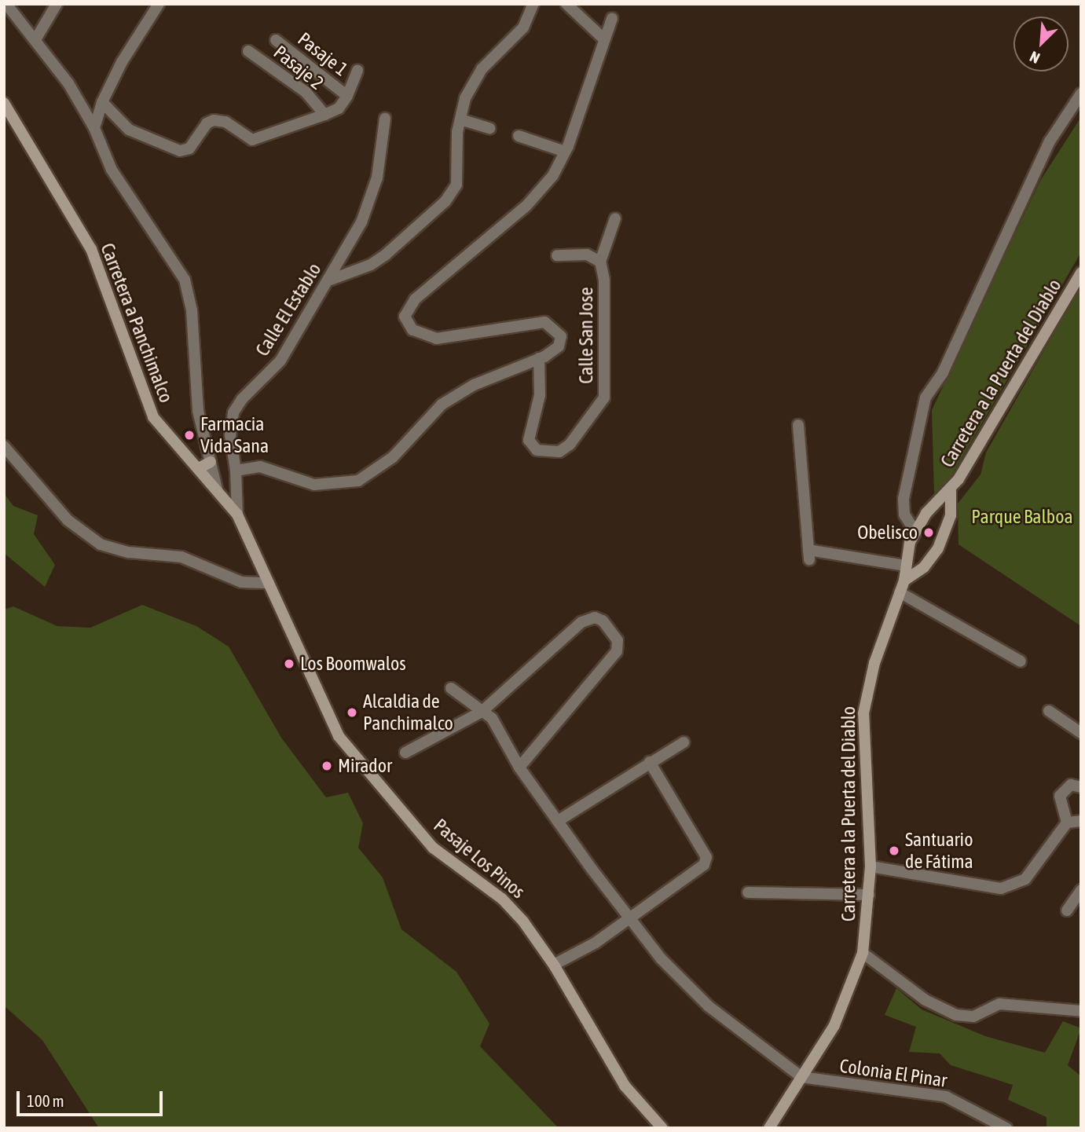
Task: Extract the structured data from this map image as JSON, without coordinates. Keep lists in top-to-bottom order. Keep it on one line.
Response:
{"streets":{"main road":["Carretera a Panchimalco","Carretera a la Puerta del Diablo","Pasaje Los Pinos"],"street":["Pasaje 1","Pasaje 2","Calle El Establo","Calle San Jose","Colonia El Pinar"]},"crossings":[["Calle El Establo","Carretera a Panchimalco"],["Calle El Establo","Pasaje Los Pinos"],["Carretera a Panchimalco","Pasaje Los Pinos"],["Carretera a la Puerta del Diablo","Colonia El Pinar"]],"parks":["Parque Balboa"],"places":["Farmacia Vida Sana","Obelisco","Los Boomwalos","Alcaldia de Panchimalco","Mirador","Santuario de Fátima"],"scale_bar":"100 m","north":"bottom left"}
